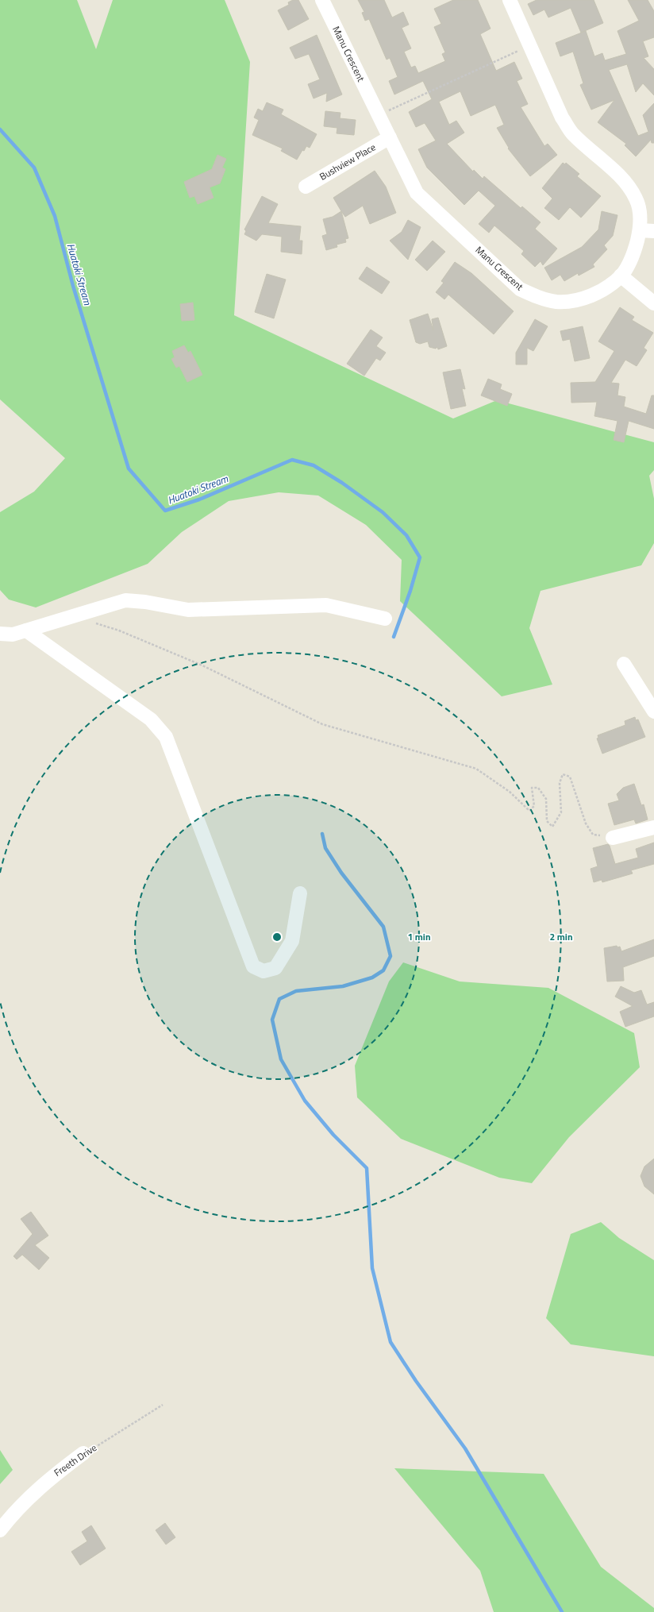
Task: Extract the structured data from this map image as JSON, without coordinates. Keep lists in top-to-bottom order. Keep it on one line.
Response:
{"streets":{"street":["Manu Crescent","Bushview Place","Freeth Drive"]},"crossings":[["Manu Crescent","Bushview Place"]],"water":["Huatoki Stream"],"rings":["1 min","2 min"]}
